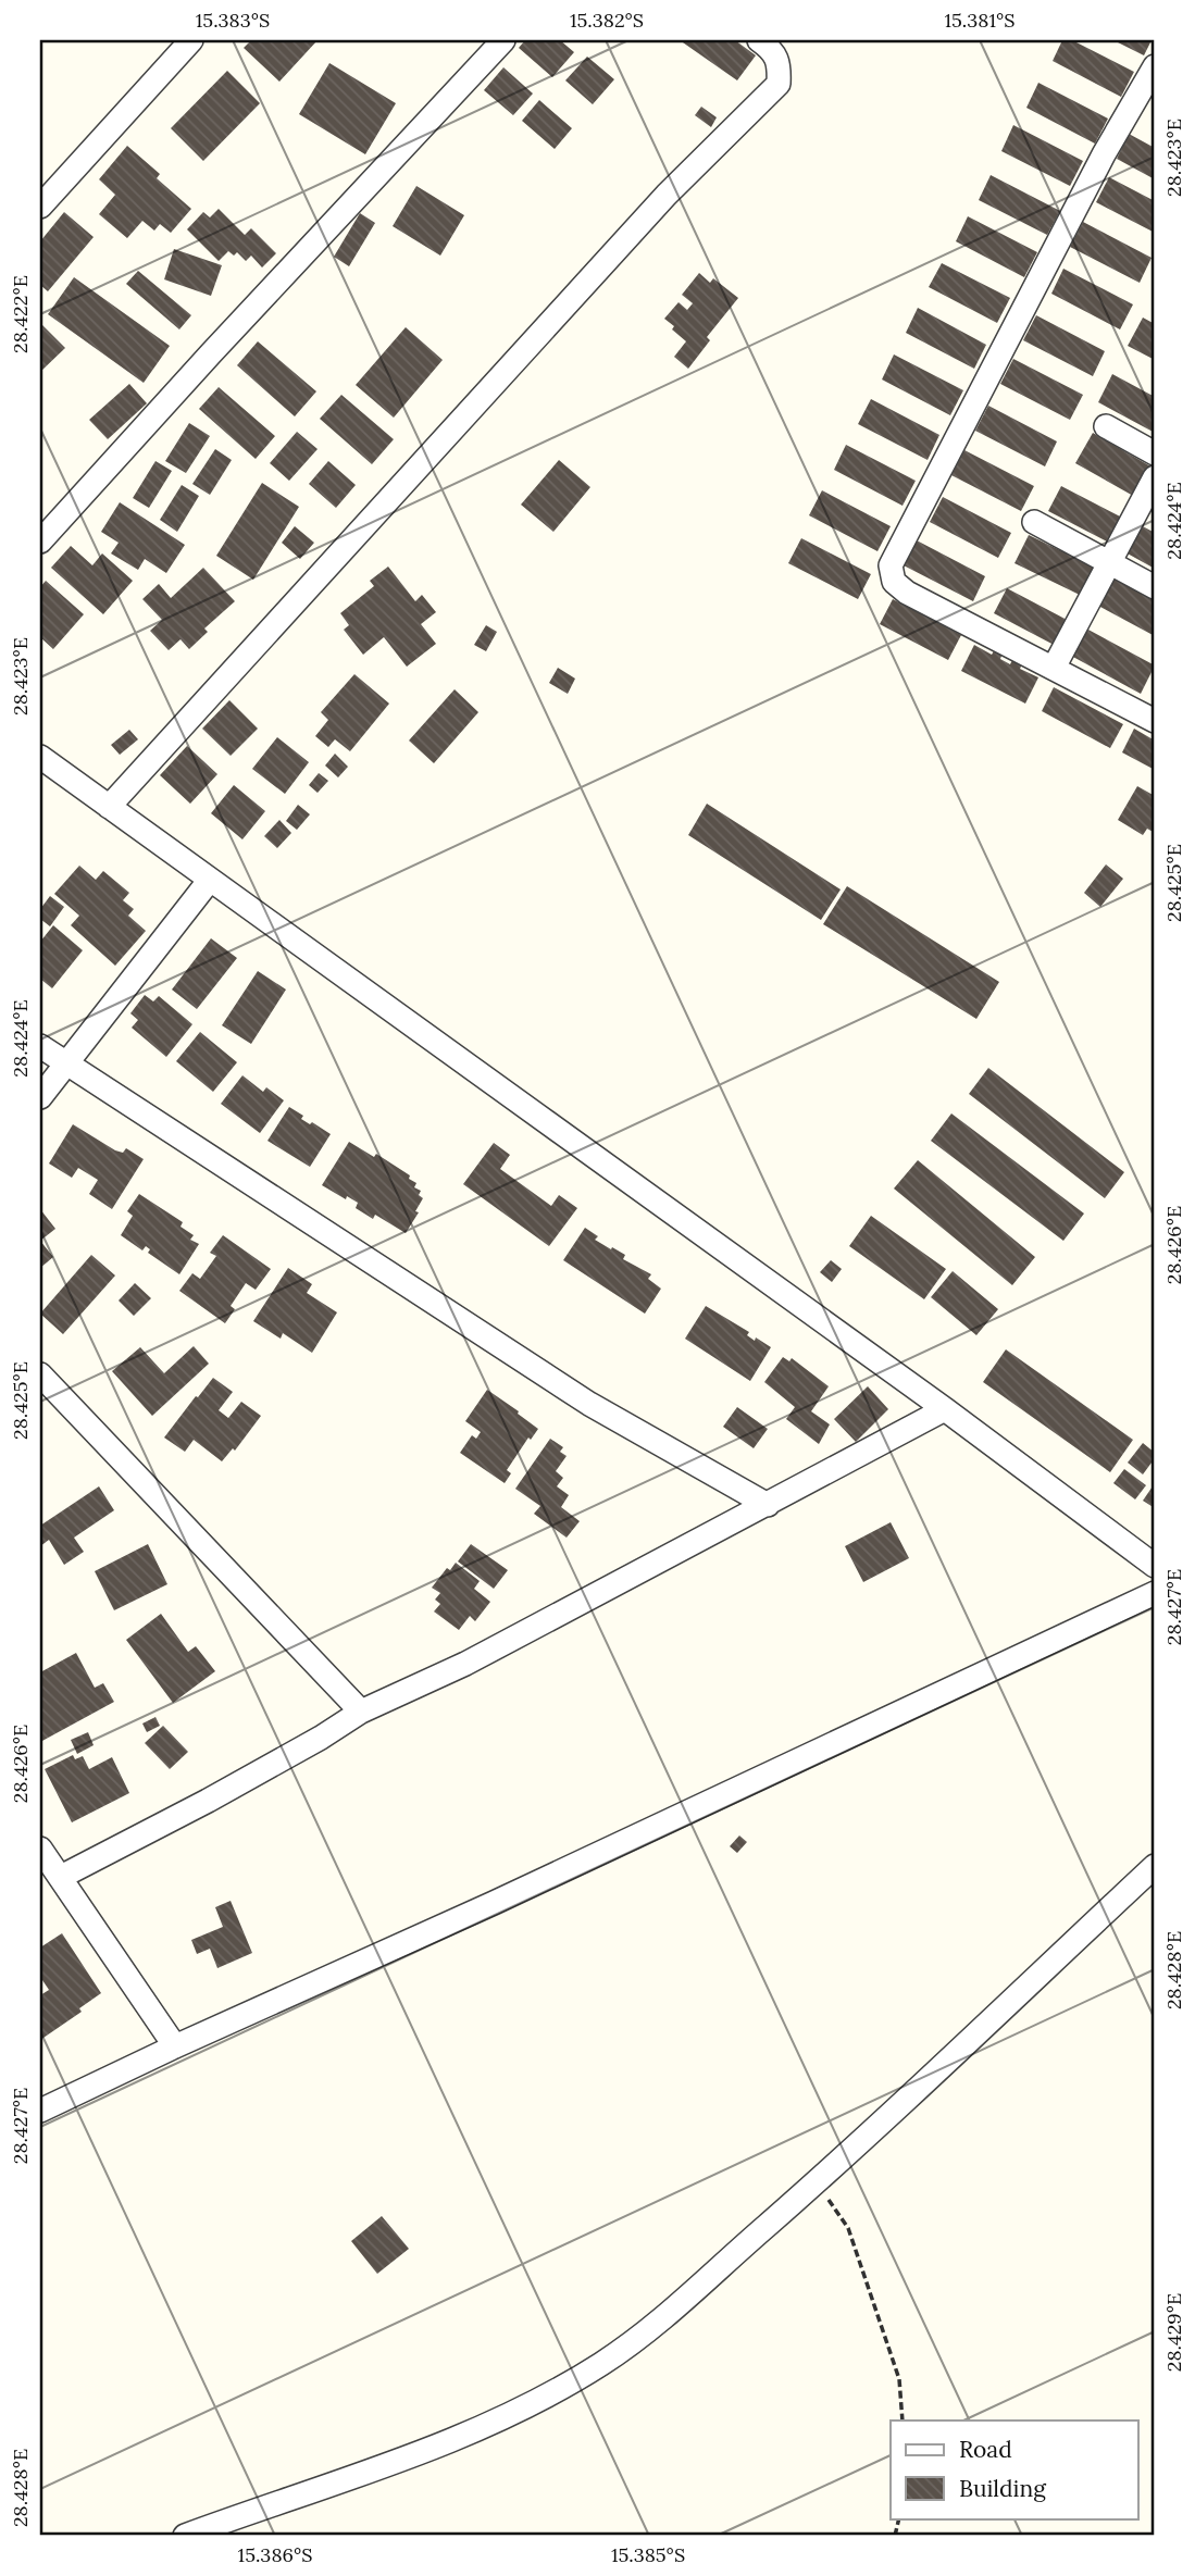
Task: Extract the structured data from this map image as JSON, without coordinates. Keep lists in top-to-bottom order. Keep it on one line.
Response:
{"legend":["Road","Building"],"coordinates":["15.383°S","15.382°S","15.381°S","28.423°E","28.422°E","28.424°E","28.425°E","28.426°E","28.427°E","28.428°E","28.429°E","15.386°S","15.385°S"]}
